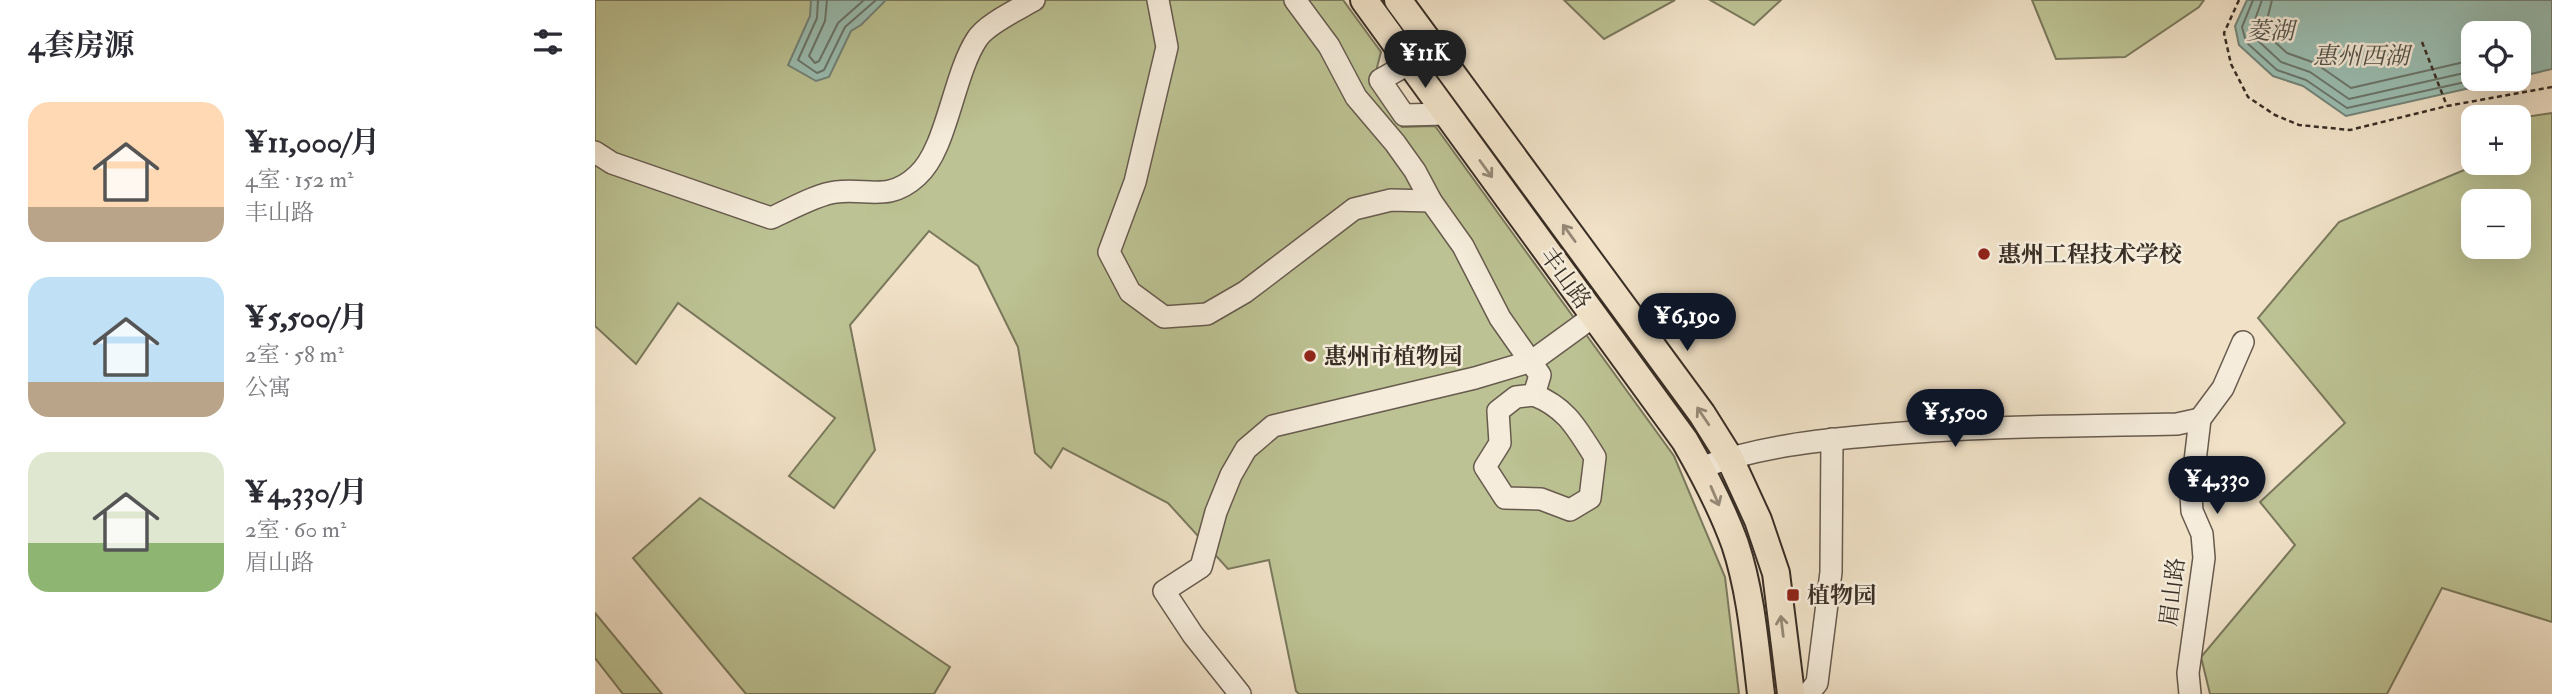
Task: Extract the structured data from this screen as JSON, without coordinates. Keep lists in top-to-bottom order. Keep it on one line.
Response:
{"streets":{"main road":["丰山路"],"street":["眉山路"]},"water":["菱湖","惠州西湖"],"places":{"other":["惠州工程技术学校","惠州市植物园"],"transit":["植物园"]},"page":{"heading":"4套房源","map_buttons":["+","−"],"price":["¥11K","¥6,190","¥5,500","¥4,330"],"list":[{"name":"¥11,000/月","note":"4室 · 152 m² · 丰山路"},{"name":"¥5,500/月","note":"2室 · 58 m² · 公寓"},{"name":"¥4,330/月","note":"2室 · 60 m² · 眉山路"}]}}
